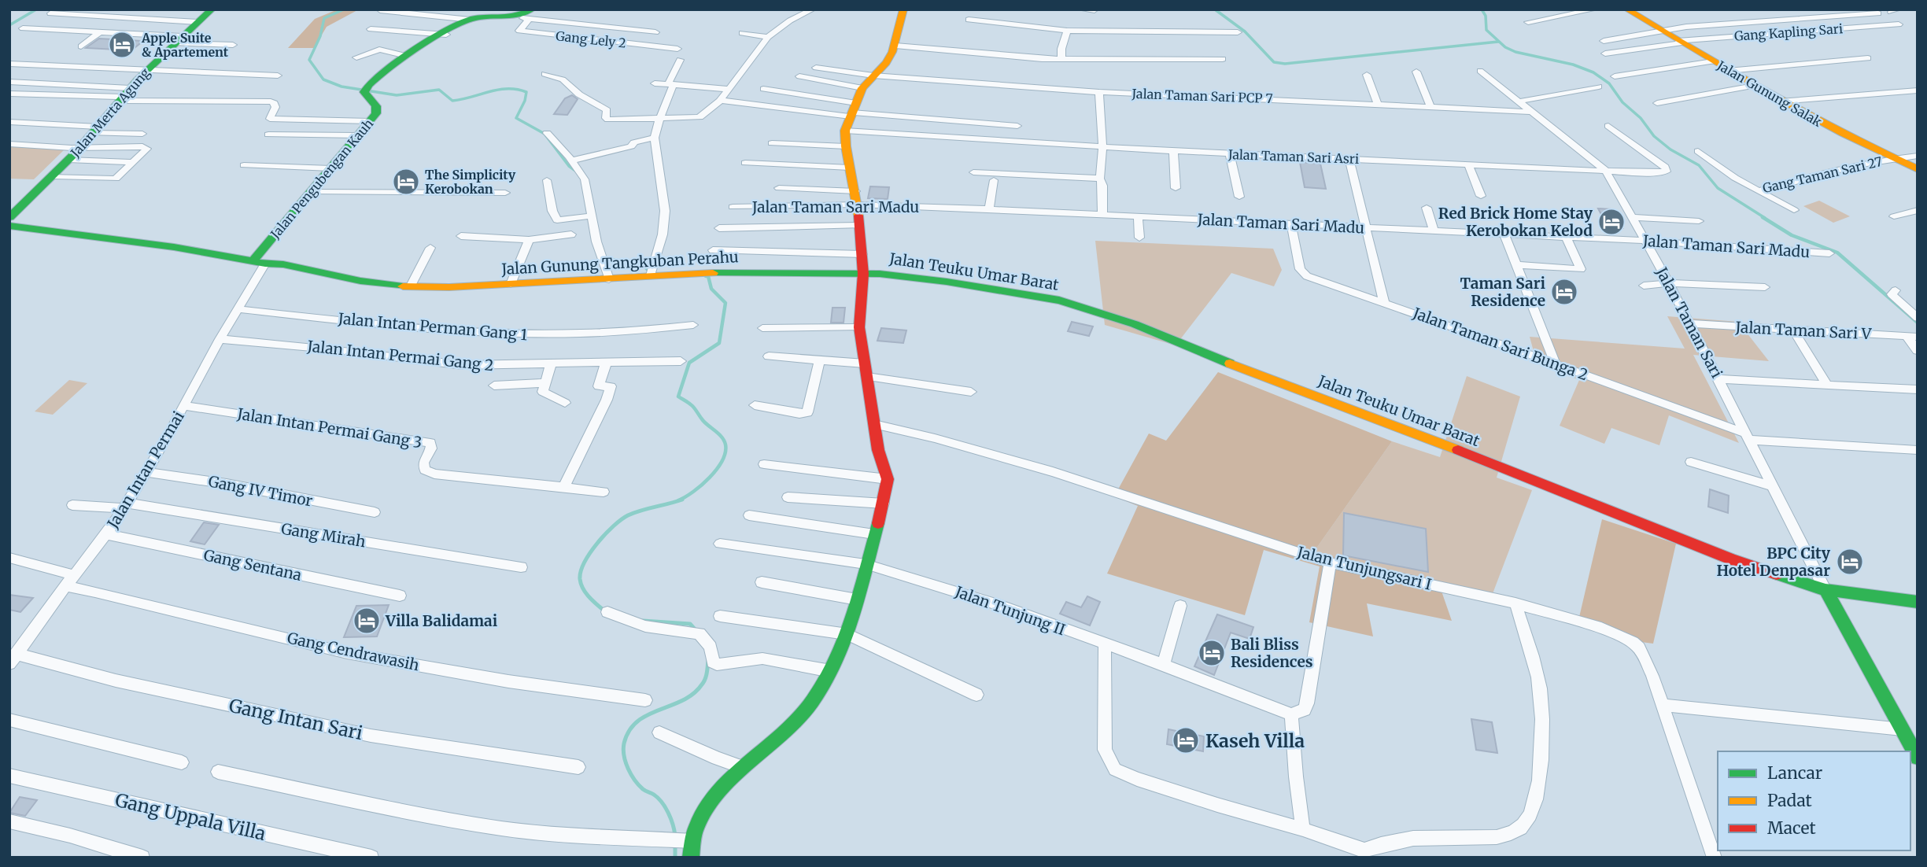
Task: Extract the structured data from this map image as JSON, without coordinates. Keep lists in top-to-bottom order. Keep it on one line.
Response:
{"streets":{"street":["Gang Kapling Sari","Gang Lely 2","Jalan Gunung Salak","Jalan Taman Sari PCP 7","Jalan Merta Agung","Jalan Taman Sari Asri","Gang Taman Sari 27","Jalan Pengubengan Kauh","Jalan Taman Sari Madu","Jalan Gunung Tangkuban Perahu","Jalan Teuku Umar Barat","Jalan Taman Sari","Jalan Intan Perman Gang 1","Jalan Taman Sari V","Jalan Taman Sari Bunga 2","Jalan Intan Permai Gang 2","Jalan Intan Permai Gang 3","Jalan Intan Permai","Gang IV Timor","Gang Mirah","Gang Sentana","Jalan Tunjungsari I","Jalan Tunjung II","Gang Cendrawasih","Gang Intan Sari","Gang Uppala Villa"]},"crossings":[["Gang Kapling Sari","Jalan Gunung Salak"],["Gang Lely 2","Jalan Pengubengan Kauh"],["Jalan Gunung Salak","Gang Taman Sari 27"],["Jalan Taman Sari PCP 7","Jalan Taman Sari"],["Jalan Merta Agung","Jalan Gunung Tangkuban Perahu"],["Jalan Taman Sari Asri","Jalan Taman Sari"],["Jalan Pengubengan Kauh","Jalan Gunung Tangkuban Perahu"],["Jalan Pengubengan Kauh","Jalan Intan Permai"],["Jalan Taman Sari Madu","Jalan Taman Sari"],["Jalan Taman Sari Madu","Jalan Taman Sari Bunga 2"],["Jalan Gunung Tangkuban Perahu","Jalan Teuku Umar Barat"],["Jalan Gunung Tangkuban Perahu","Jalan Intan Permai"],["Jalan Teuku Umar Barat","Jalan Taman Sari"],["Jalan Taman Sari","Jalan Taman Sari V"],["Jalan Taman Sari","Jalan Taman Sari Bunga 2"],["Jalan Intan Perman Gang 1","Jalan Intan Permai"],["Jalan Intan Permai Gang 2","Jalan Intan Permai"],["Jalan Intan Permai Gang 3","Jalan Intan Permai"],["Jalan Intan Permai","Gang IV Timor"],["Jalan Intan Permai","Gang Mirah"],["Jalan Intan Permai","Gang Sentana"],["Jalan Intan Permai","Gang Cendrawasih"],["Jalan Intan Permai","Gang Intan Sari"]],"places":{"hotel":["Apple Suite & Apartement","The Simplicity Kerobokan","Red Brick Home Stay Kerobokan Kelod","Taman Sari Residence","BPC City Hotel Denpasar","Villa Balidamai","Bali Bliss Residences","Kaseh Villa"]},"legend":["Lancar","Padat","Macet"]}
